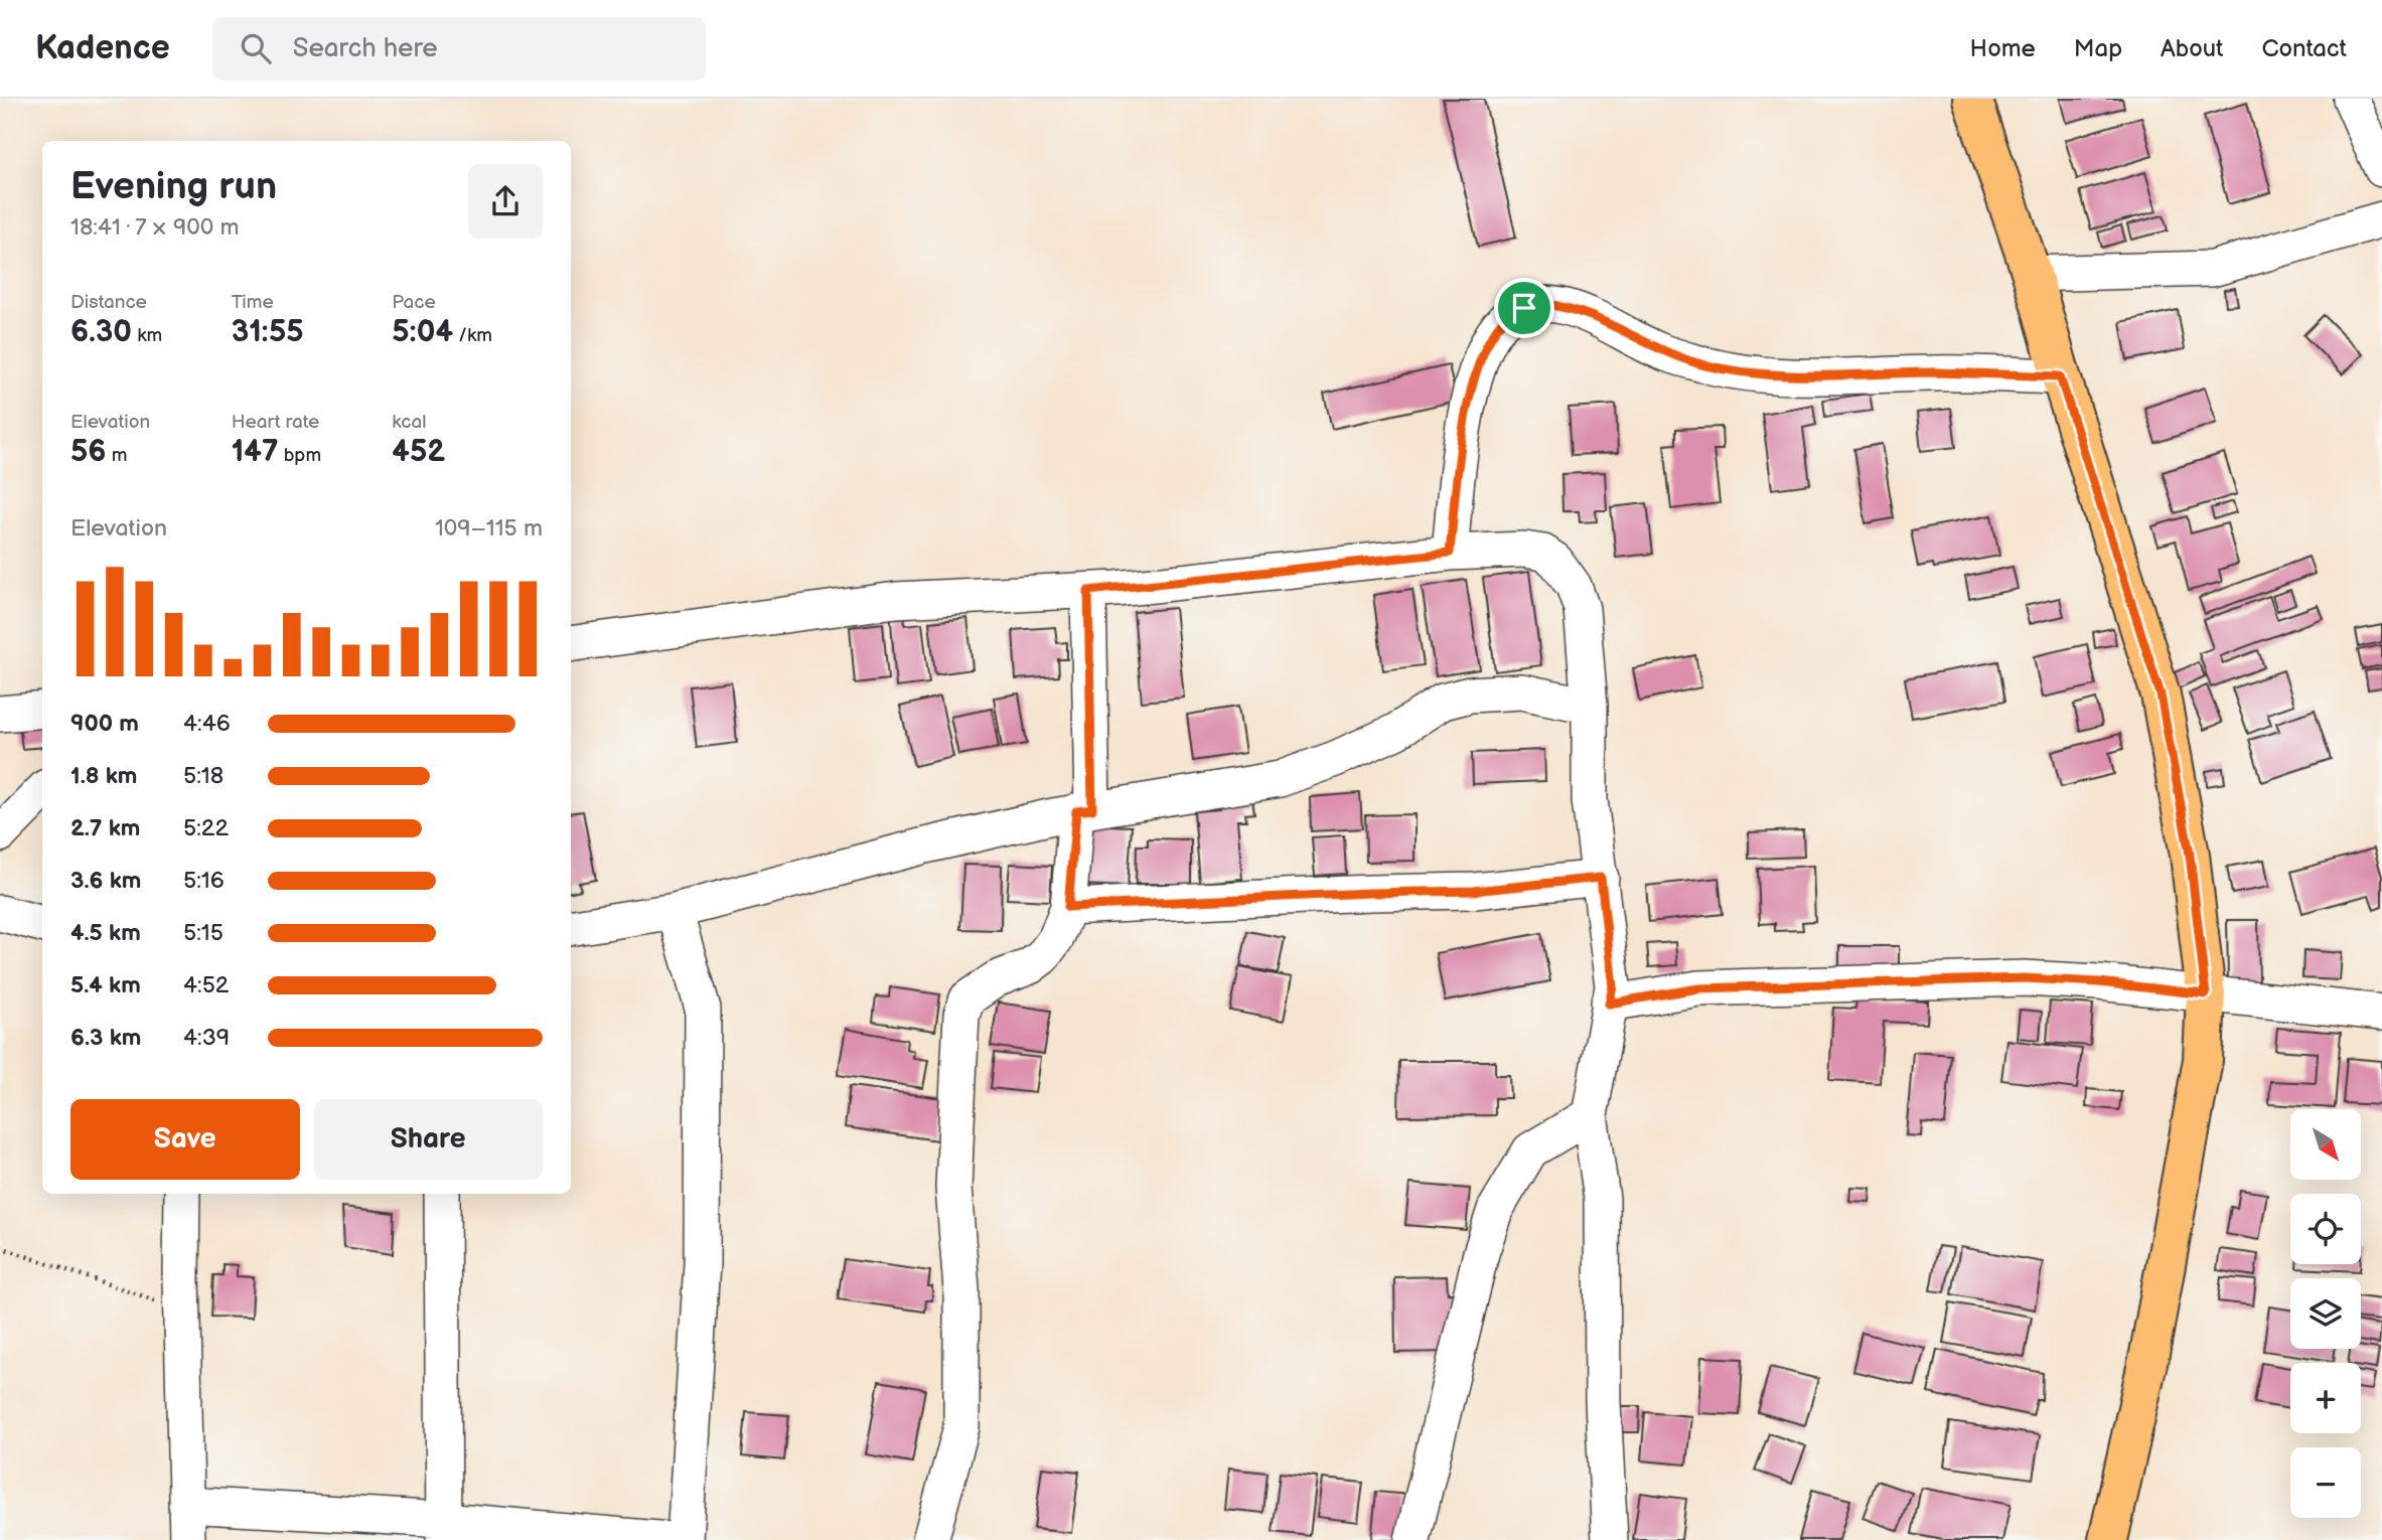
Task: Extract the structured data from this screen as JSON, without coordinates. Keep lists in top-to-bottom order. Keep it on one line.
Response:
{"north":"bottom right","page":{"header":"Kadence","search":"Search here","nav":["Home","Map","About","Contact"],"heading":["Evening run","18:41 · 7 × 900 m"],"stats":[["Distance","6.30 km"],["Time","31:55"],["Pace","5:04 /km"],["Elevation","56 m"],["Heart rate","147 bpm"],["kcal","452"]],"chart":["Elevation","109–115 m"],"list":[{"name":"900 m","note":"4:46"},{"name":"1.8 km","note":"5:18"},{"name":"2.7 km","note":"5:22"},{"name":"3.6 km","note":"5:16"},{"name":"4.5 km","note":"5:15"},{"name":"5.4 km","note":"4:52"},{"name":"6.3 km","note":"4:39"}],"buttons":["Save","Share"],"map_buttons":["+","−"]}}
